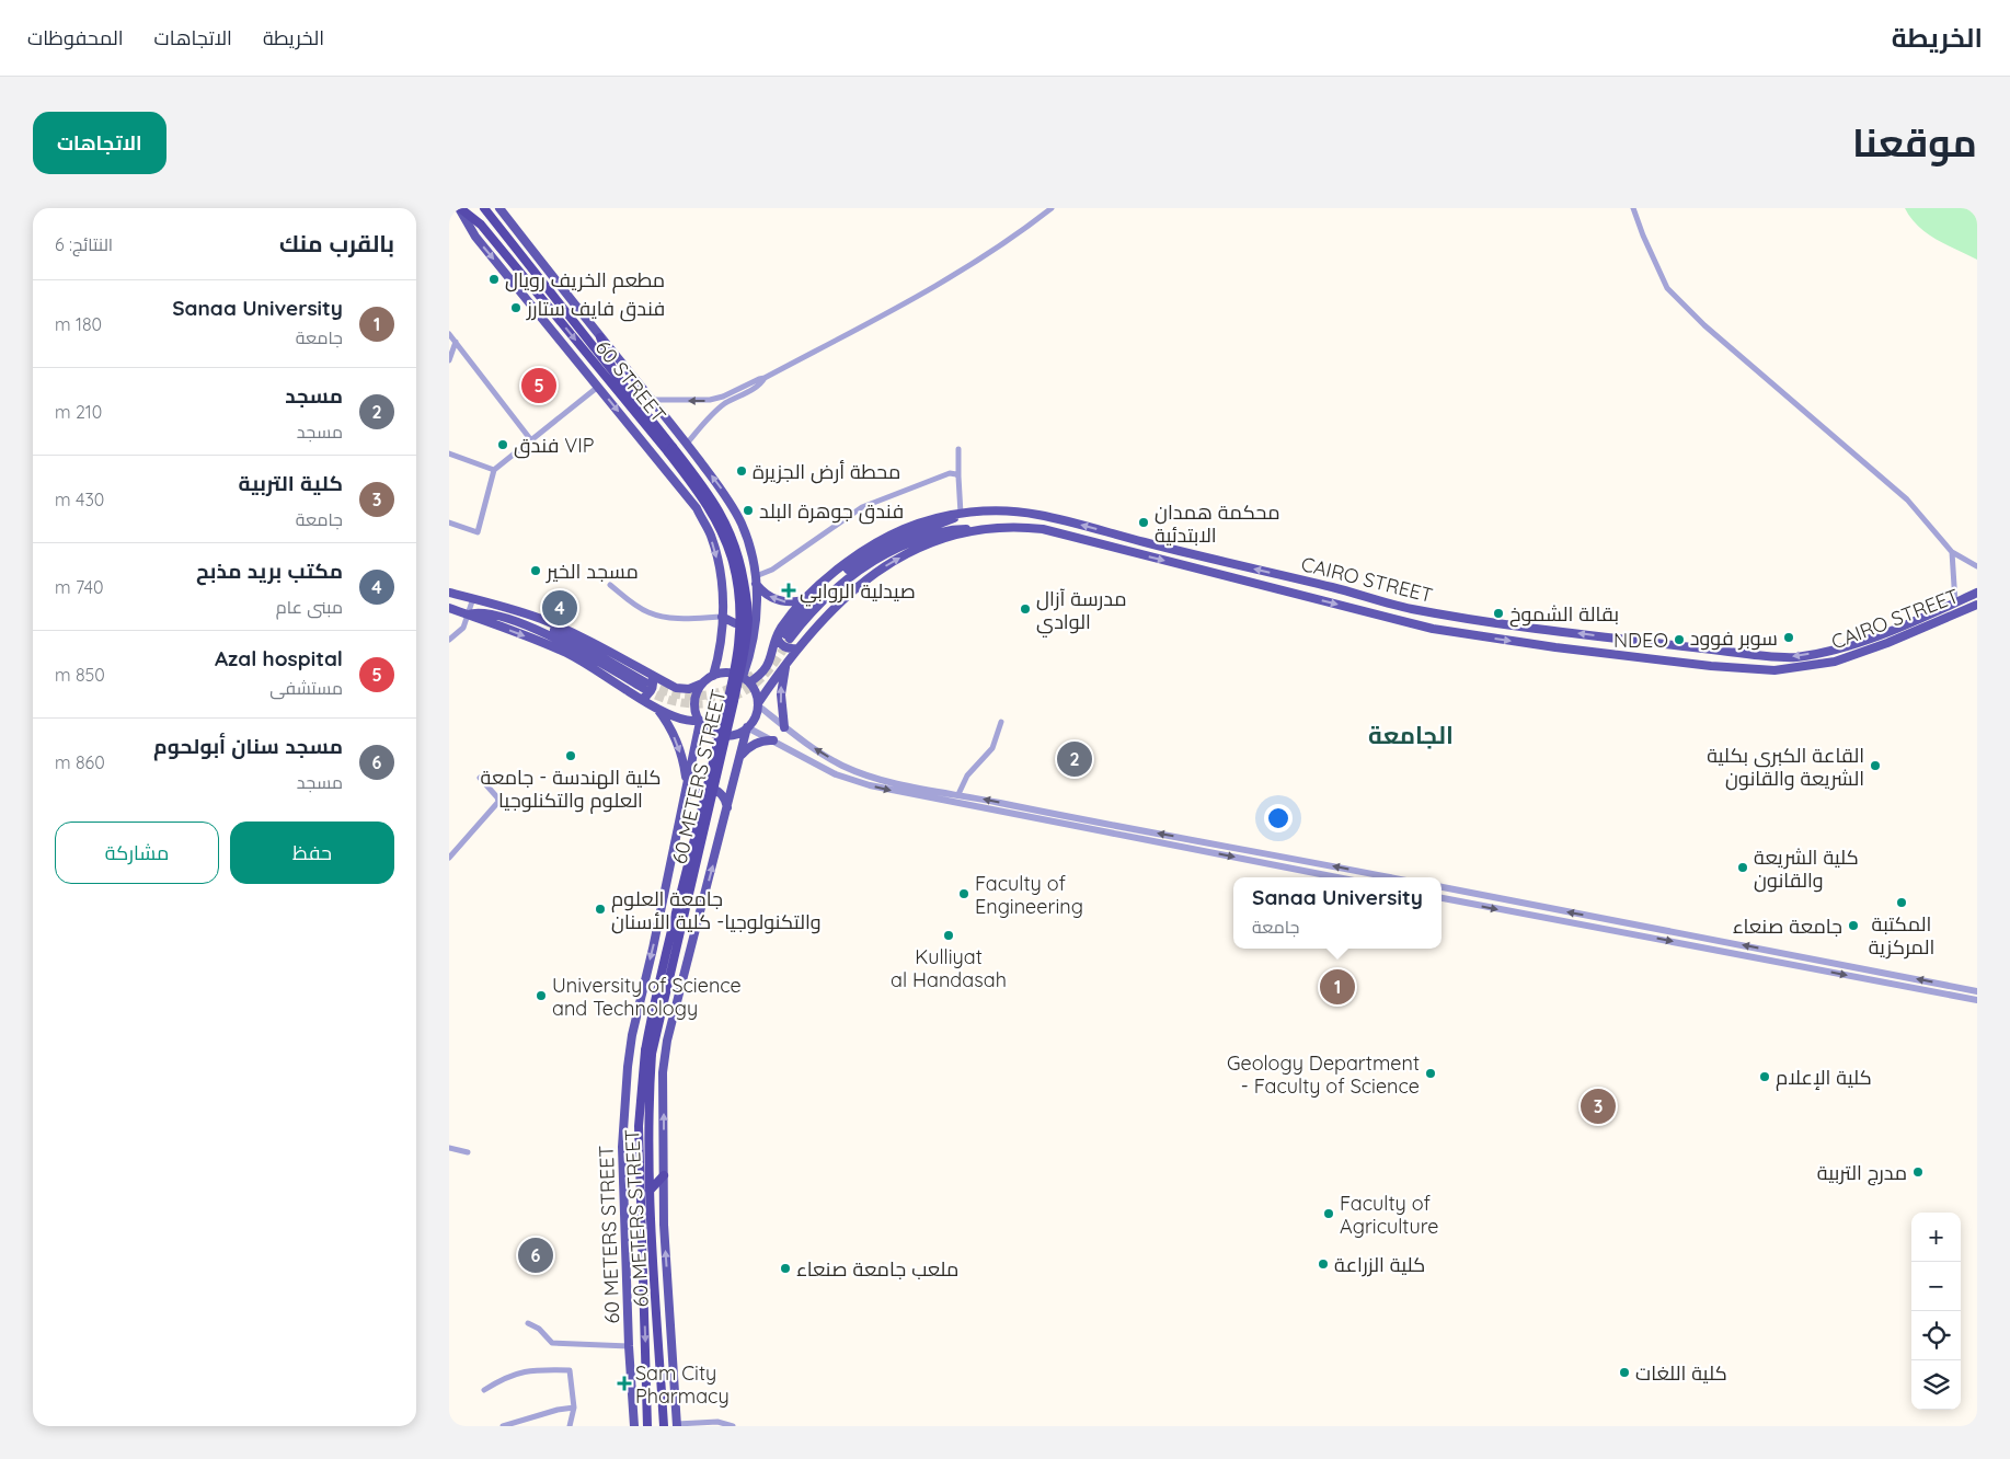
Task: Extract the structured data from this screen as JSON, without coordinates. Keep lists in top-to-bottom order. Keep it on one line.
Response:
{"streets":{"highway":["60 STREET","60 METERS STREET"],"main road":["CAIRO STREET"]},"crossings":[["60 STREET","60 METERS STREET"],["CAIRO STREET","60 METERS STREET"]],"districts":["الجامعة"],"places":{"other":["مطعم الخريف رويال","فندق فايف ستارز","فندق VIP","محطة أرض الجزيرة","فندق جوهرة البلد","محكمة همدان الابتدئية","مسجد الخير","مدرسة آزال الوادي","بقالة الشموخ","سوبر فوود","NDEO","كلية الهندسة - جامعة العلوم والتكنلوجيا","القاعة الكبرى بكلية الشريعة والقانون","كلية الشريعة والقانون","Faculty of Engineering","المكتبة المركزية","جامعة العلوم والتكنولوجيا- كلية الأسنان","جامعة صنعاء","Kulliyat al Handasah","University of Science and Technology","Geology Department - Faculty of Science","كلية الإعلام","مدرج التربية","Faculty of Agriculture","كلية الزراعة","ملعب جامعة صنعاء","كلية اللغات"],"health":["صيدلية الروابي","Sam City Pharmacy"]},"page":{"header":"الخريطة","nav":["الخريطة","الاتجاهات","المحفوظات"],"title":"موقعنا","buttons":["الاتجاهات",["حفظ","مشاركة"]],"heading":["بالقرب منك","النتائج: 6"],"list":[{"mark":"1","name":"Sanaa University","note":"جامعة","value":"180 m"},{"mark":"2","name":"مسجد","note":"مسجد","value":"210 m"},{"mark":"3","name":"كلية التربية","note":"جامعة","value":"430 m"},{"mark":"4","name":"مكتب بريد مذبح","note":"مبنى عام","value":"740 m"},{"mark":"5","name":"Azal hospital","note":"مستشفى","value":"850 m"},{"mark":"6","name":"مسجد سنان أبولحوم","note":"مسجد","value":"860 m"}],"pins":["5","4","2","1","3","6"],"popup":["Sanaa University","جامعة"],"map_buttons":["+","−"]}}
